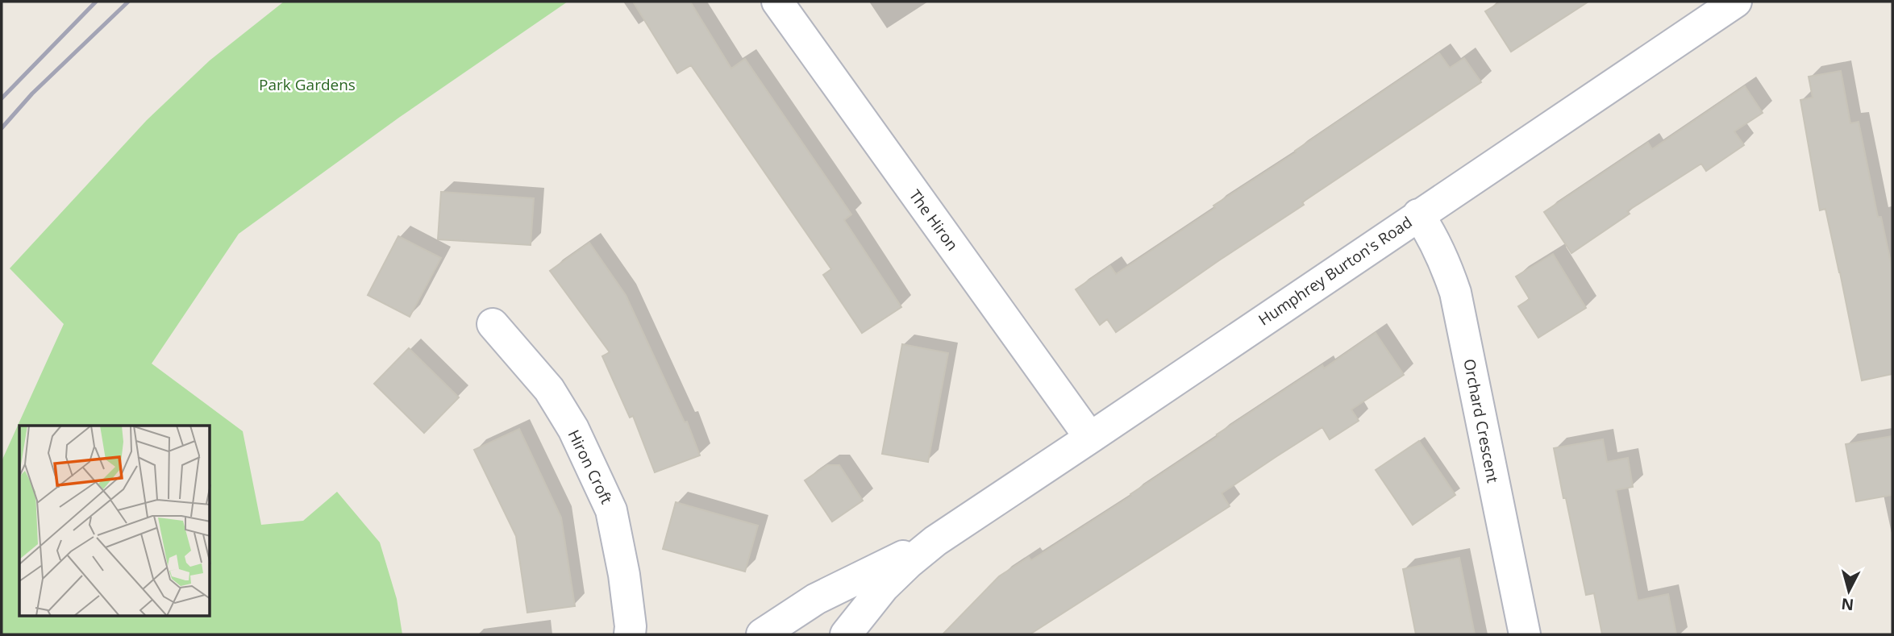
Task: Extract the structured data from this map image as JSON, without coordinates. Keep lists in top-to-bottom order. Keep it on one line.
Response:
{"streets":{"street":["The Hiron","Humphrey Burton's Road","Orchard Crescent","Hiron Croft"]},"crossings":[["The Hiron","Humphrey Burton's Road"],["Humphrey Burton's Road","Orchard Crescent"]],"parks":["Park Gardens"],"north":"bottom"}
